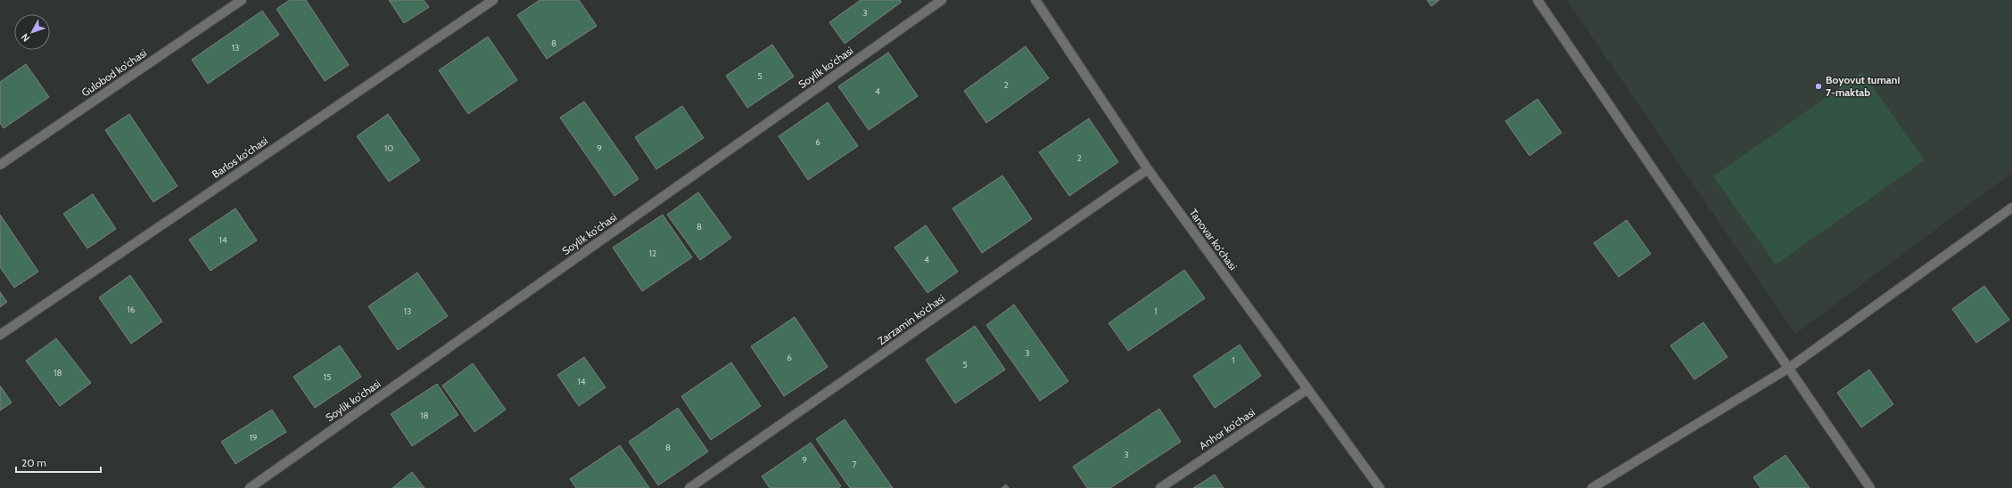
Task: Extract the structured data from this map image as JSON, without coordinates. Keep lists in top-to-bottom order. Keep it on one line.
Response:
{"streets":{"street":["Soylik ko'chasi","Gulobod ko'chasi","Barlos ko'chasi","Tanovar ko'chasi","Zarzamin ko'chasi","Anhor ko'chasi"]},"crossings":[["Tanovar ko'chasi","Zarzamin ko'chasi"],["Tanovar ko'chasi","Anhor ko'chasi"]],"places":["Boyovut tumani 7-maktab"],"house_numbers":["3","8","13","5","2","4","6","10","9","2","8","14","12","4","16","13","1","3","6","1","5","18","15","14","18","19","8","3","9","7"],"scale_bar":"20 m","north":"bottom left"}
